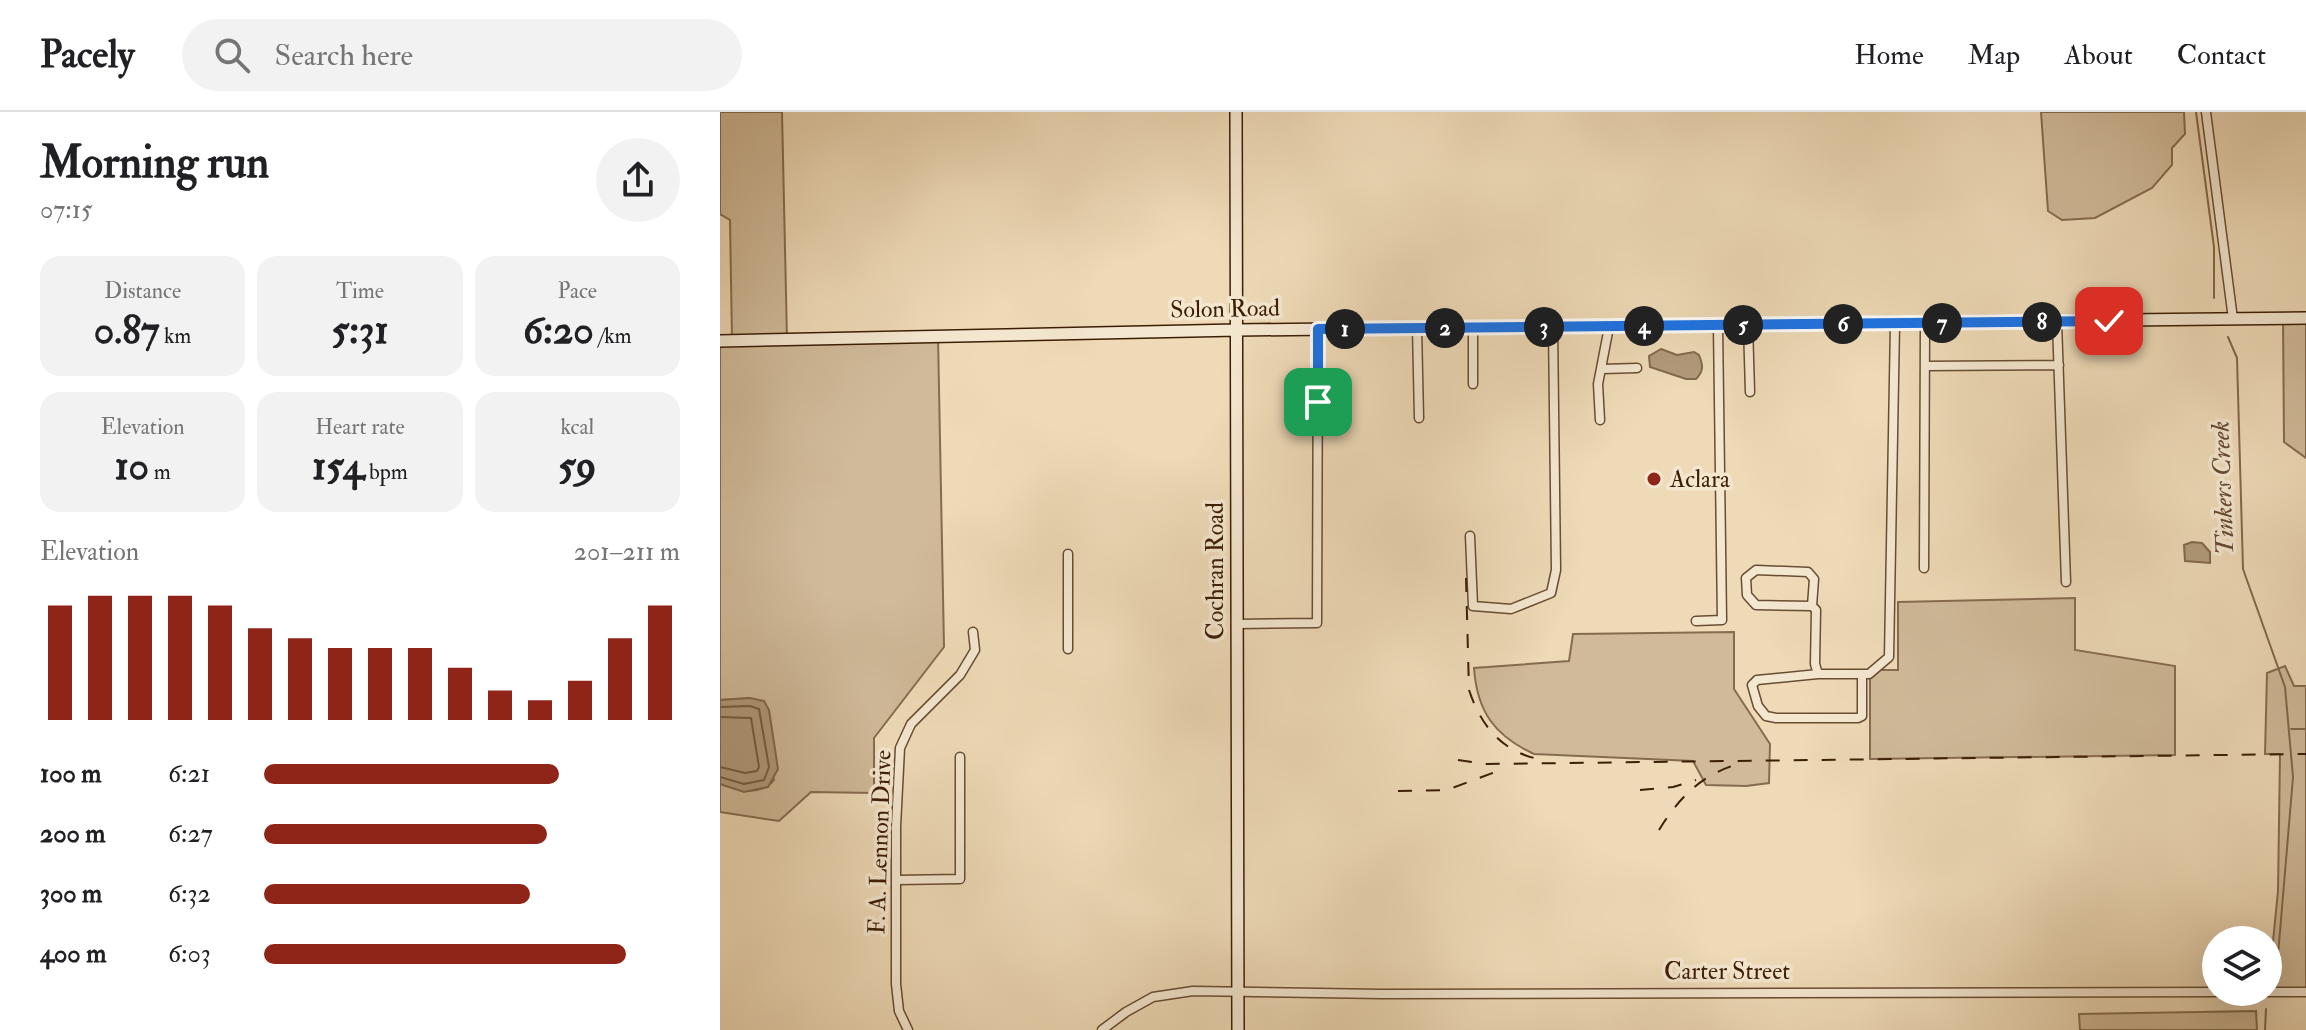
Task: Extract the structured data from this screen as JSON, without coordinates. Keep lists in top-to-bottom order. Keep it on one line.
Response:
{"streets":{"street":["Solon Road","Cochran Road","F. A. Lennon Drive","Carter Street"]},"crossings":[["Solon Road","Cochran Road"],["Cochran Road","Carter Street"]],"water":["Tinkers Creek"],"places":["Aclara"],"page":{"header":"Pacely","search":"Search here","nav":["Home","Map","About","Contact"],"heading":["Morning run","07:15"],"stats":[["Distance","0.87 km"],["Time","5:31"],["Pace","6:20 /km"],["Elevation","10 m"],["Heart rate","154 bpm"],["kcal","59"]],"pins":["8","7","6","5","4","3","2","1"],"chart":["Elevation","201–211 m"],"list":[{"name":"100 m","note":"6:21"},{"name":"200 m","note":"6:27"},{"name":"300 m","note":"6:32"},{"name":"400 m","note":"6:03"}]}}
